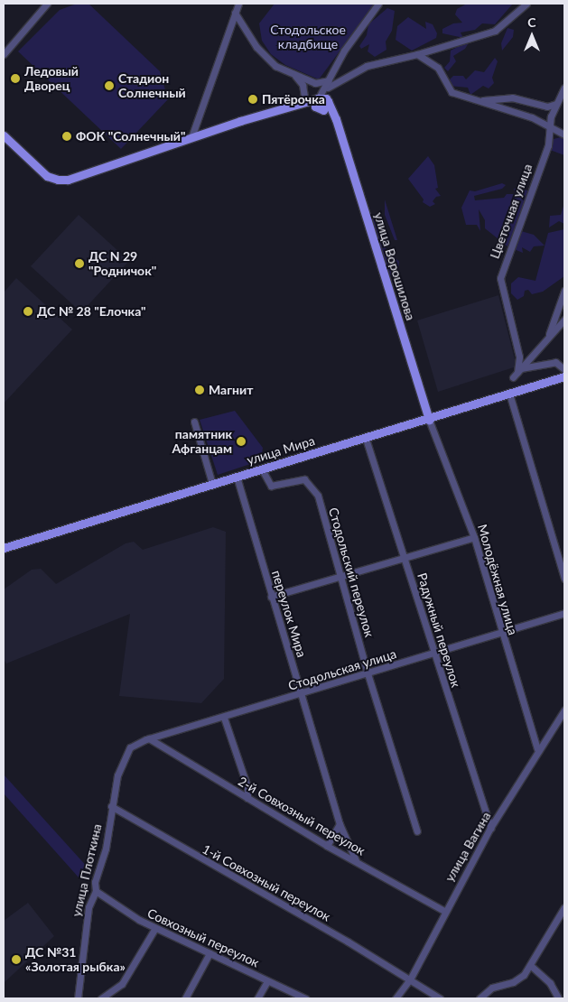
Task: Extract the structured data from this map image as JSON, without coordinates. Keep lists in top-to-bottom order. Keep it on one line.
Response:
{"streets":{"main road":["улица Ворошилова","улица Мира"],"street":["Цветочная улица","Стодольский переулок","Молодёжная улица","переулок Мира","Радужный переулок","Стодольская улица","2-й Совхозный переулок","улица Вагина","улица Плоткина","1-й Совхозный переулок","Совхозный переулок"]},"crossings":[["улица Ворошилова","улица Мира"],["улица Ворошилова","Молодёжная улица"],["улица Мира","Стодольский переулок"],["улица Мира","Молодёжная улица"],["улица Мира","переулок Мира"],["улица Мира","Радужный переулок"],["Стодольский переулок","Стодольская улица"],["Молодёжная улица","Стодольская улица"],["Молодёжная улица","улица Вагина"],["переулок Мира","Стодольская улица"],["переулок Мира","2-й Совхозный переулок"],["Радужный переулок","Стодольская улица"],["Радужный переулок","улица Вагина"],["Стодольская улица","2-й Совхозный переулок"],["Стодольская улица","улица Плоткина"],["2-й Совхозный переулок","улица Вагина"],["улица Вагина","1-й Совхозный переулок"],["улица Плоткина","1-й Совхозный переулок"],["улица Плоткина","Совхозный переулок"]],"parks":["Стодольское кладбище"],"places":["Ледовый Дворец","Стадион Солнечный","Пятёрочка","ФОК \"Солнечный\"","ДС N 29 \"Родничок\"","ДС № 28 \"Елочка\"","Магнит","памятник Афганцам","ДС №31 «Золотая рыбка»"],"north":"top"}
